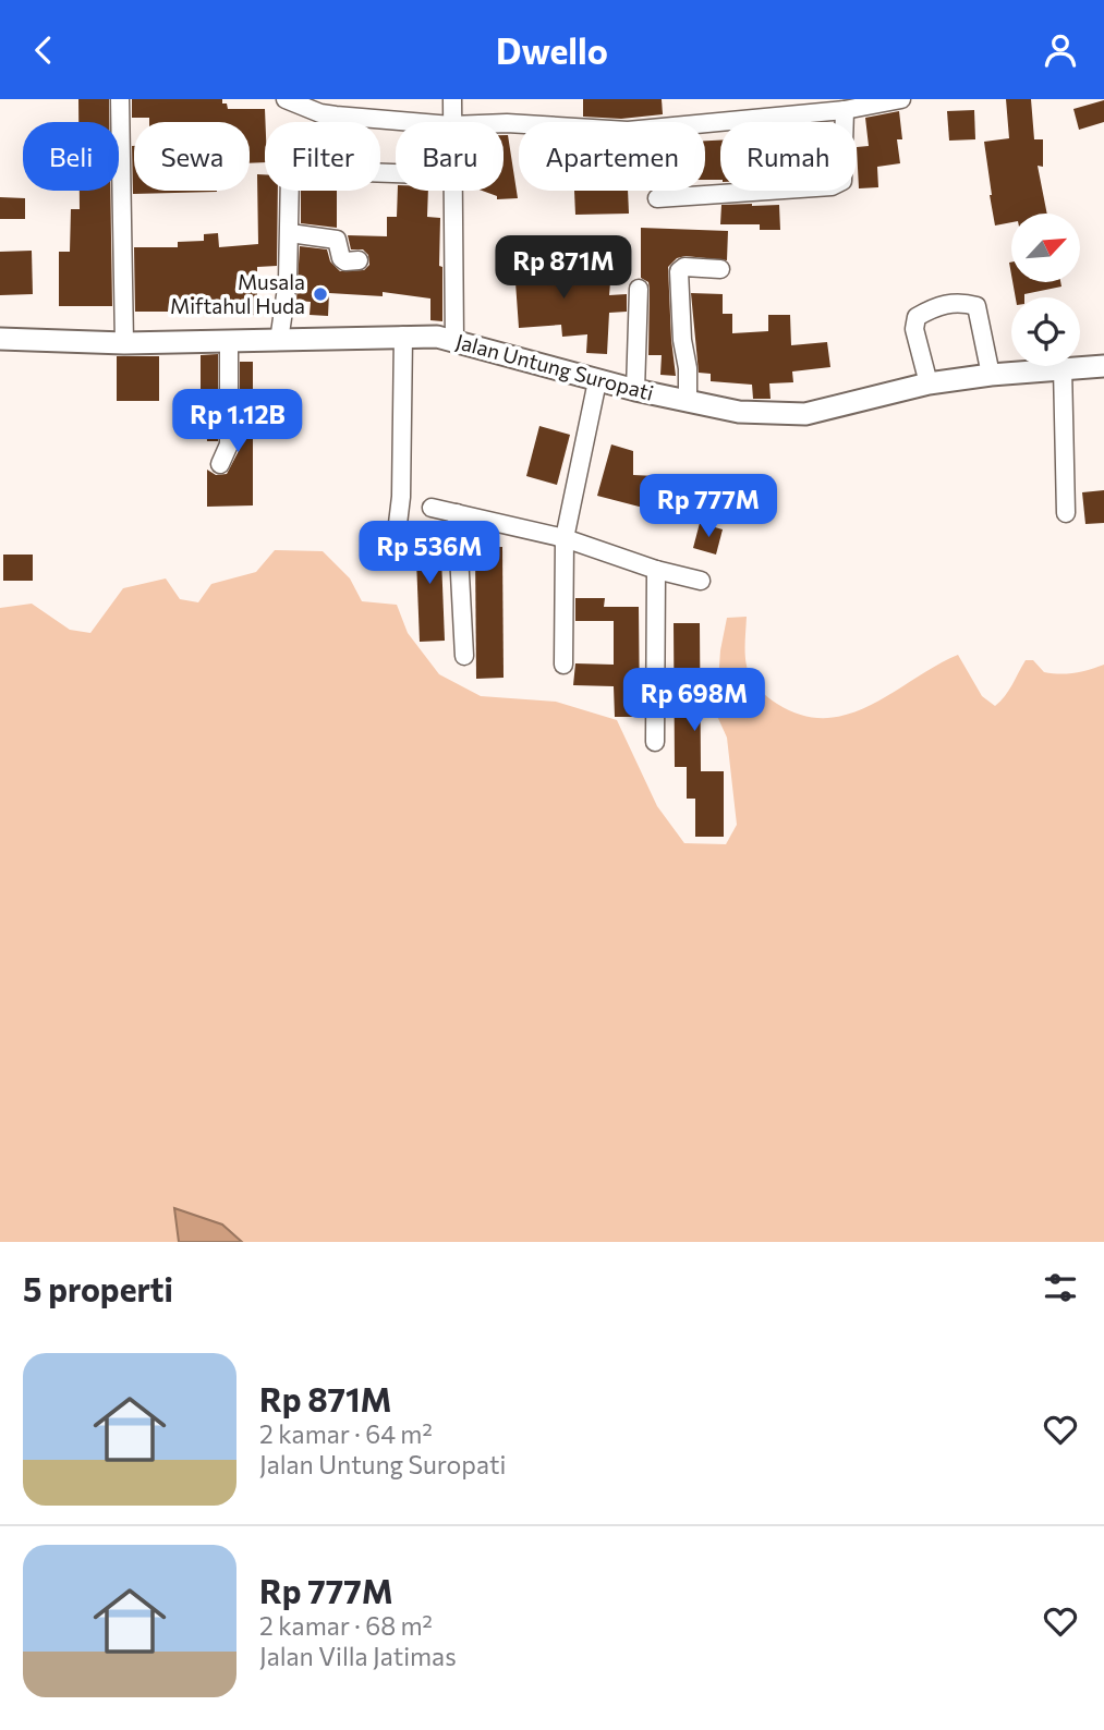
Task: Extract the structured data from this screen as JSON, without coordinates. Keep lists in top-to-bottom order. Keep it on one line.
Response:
{"streets":{"main road":["Jalan Untung Suropati"]},"places":["Musala Miftahul Huda"],"north":"top right","page":{"header":"Dwello","chip":["Beli","Sewa","Filter","Baru","Apartemen","Rumah"],"price":["Rp 871M","Rp 1.12B","Rp 777M","Rp 536M","Rp 698M"],"heading":"5 properti","list":[{"name":"Rp 871M","note":"2 kamar · 64 m² · Jalan Untung Suropati"},{"name":"Rp 777M","note":"2 kamar · 68 m² · Jalan Villa Jatimas"}]}}
